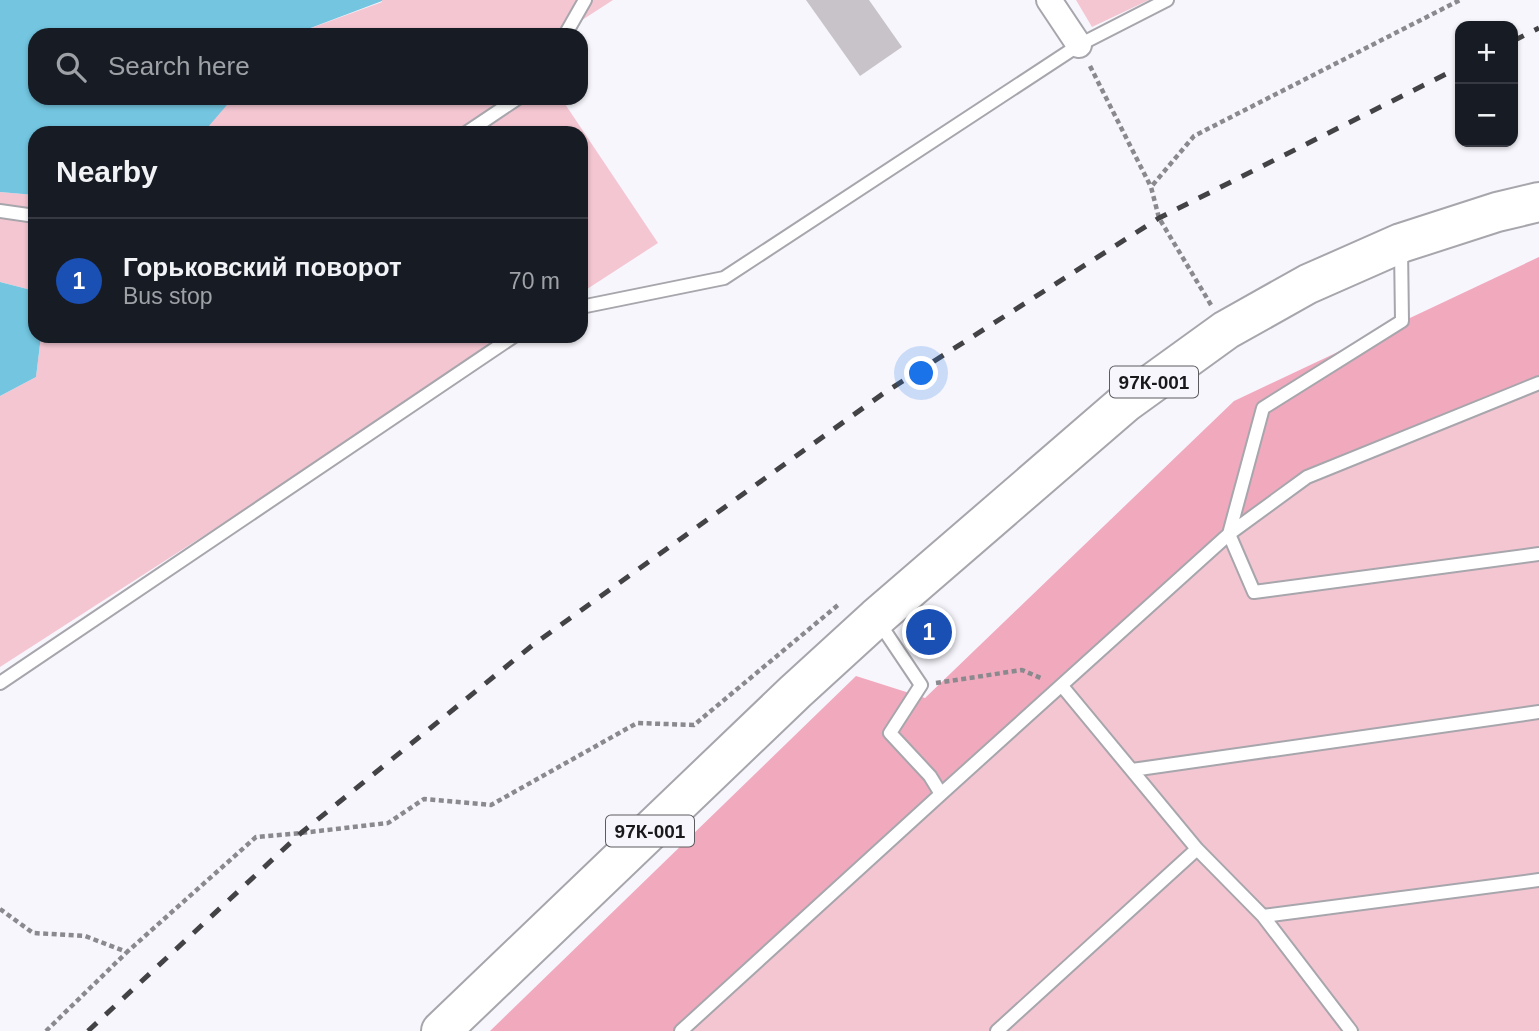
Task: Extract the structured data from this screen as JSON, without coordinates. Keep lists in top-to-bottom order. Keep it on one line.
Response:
{"streets":{"main road":["97К-001"]},"page":{"map_buttons":["+","−"],"search":"Search here","heading":"Nearby","list":[{"mark":"1","name":"Горьковский поворот","note":"Bus stop","value":"70 m"}],"pins":"1"}}
